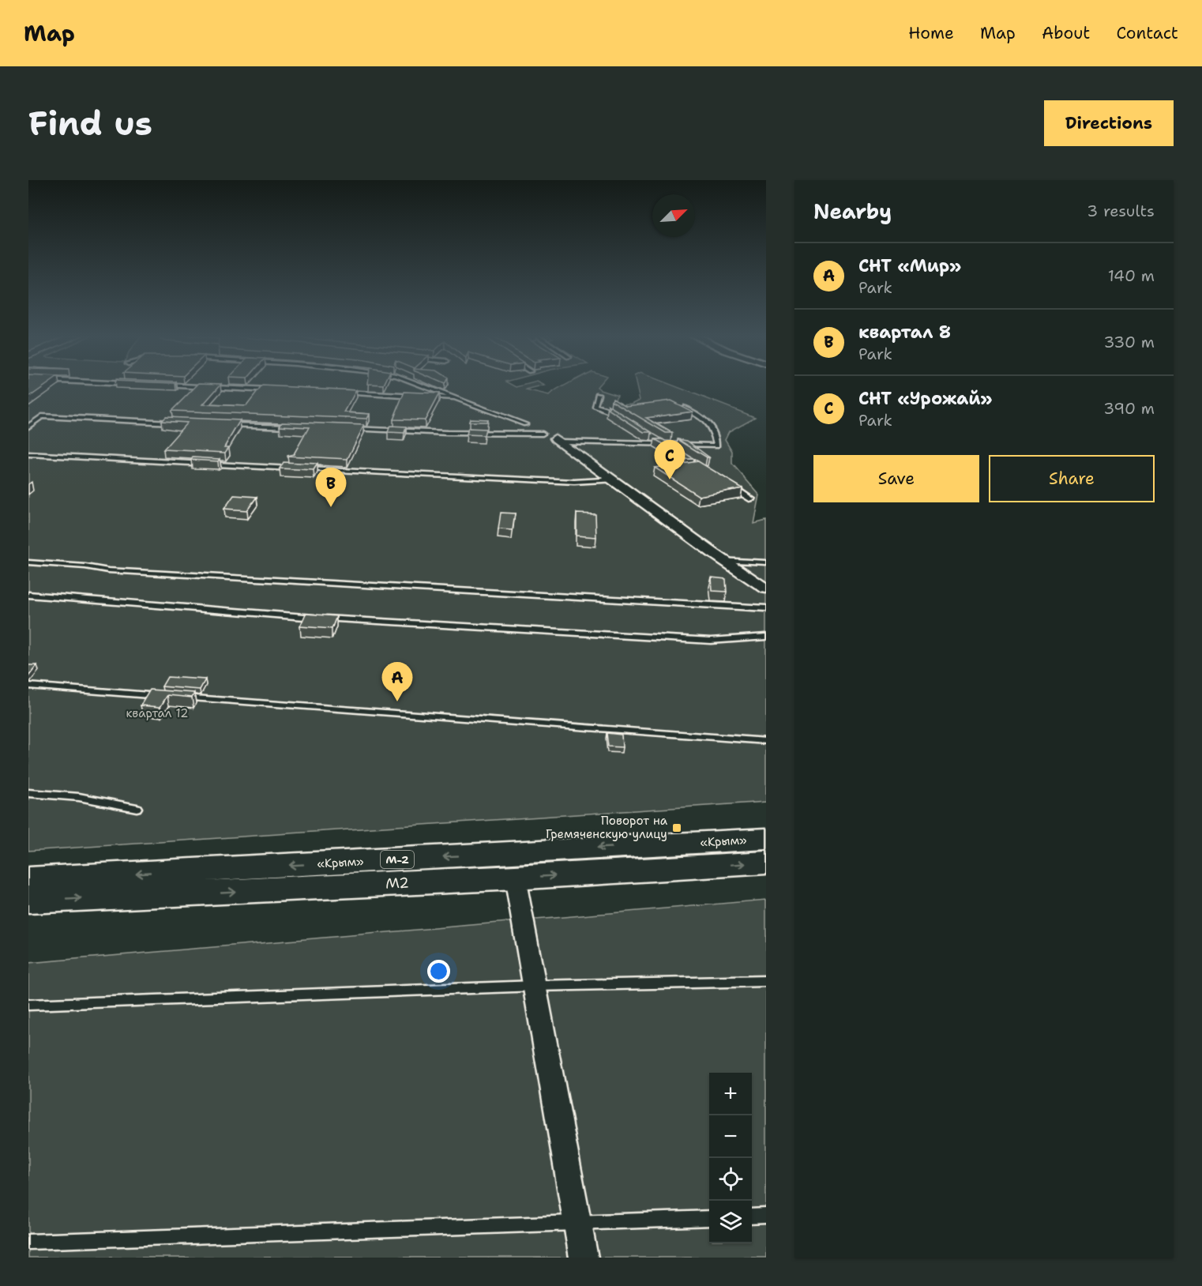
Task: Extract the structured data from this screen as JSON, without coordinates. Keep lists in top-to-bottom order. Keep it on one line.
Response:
{"streets":{"highway":["«Крым»","М-2","М2"]},"one_way":["«Крым»","М2"],"parks":["квартал 12"],"places":{"transit":["Поворот на Гремяченскую улицу"]},"north":"top right","page":{"header":"Map","nav":["Home","Map","About","Contact"],"buttons":["Directions",["Save","Share"]],"title":"Find us","heading":["Nearby","3 results"],"list":[{"mark":"A","name":"СНТ «Мир»","note":"Park","value":"140 m"},{"mark":"B","name":"квартал 8","note":"Park","value":"330 m"},{"mark":"C","name":"СНТ «Урожай»","note":"Park","value":"390 m"}],"pins":["C","B","A"],"map_buttons":["+","−"]}}
